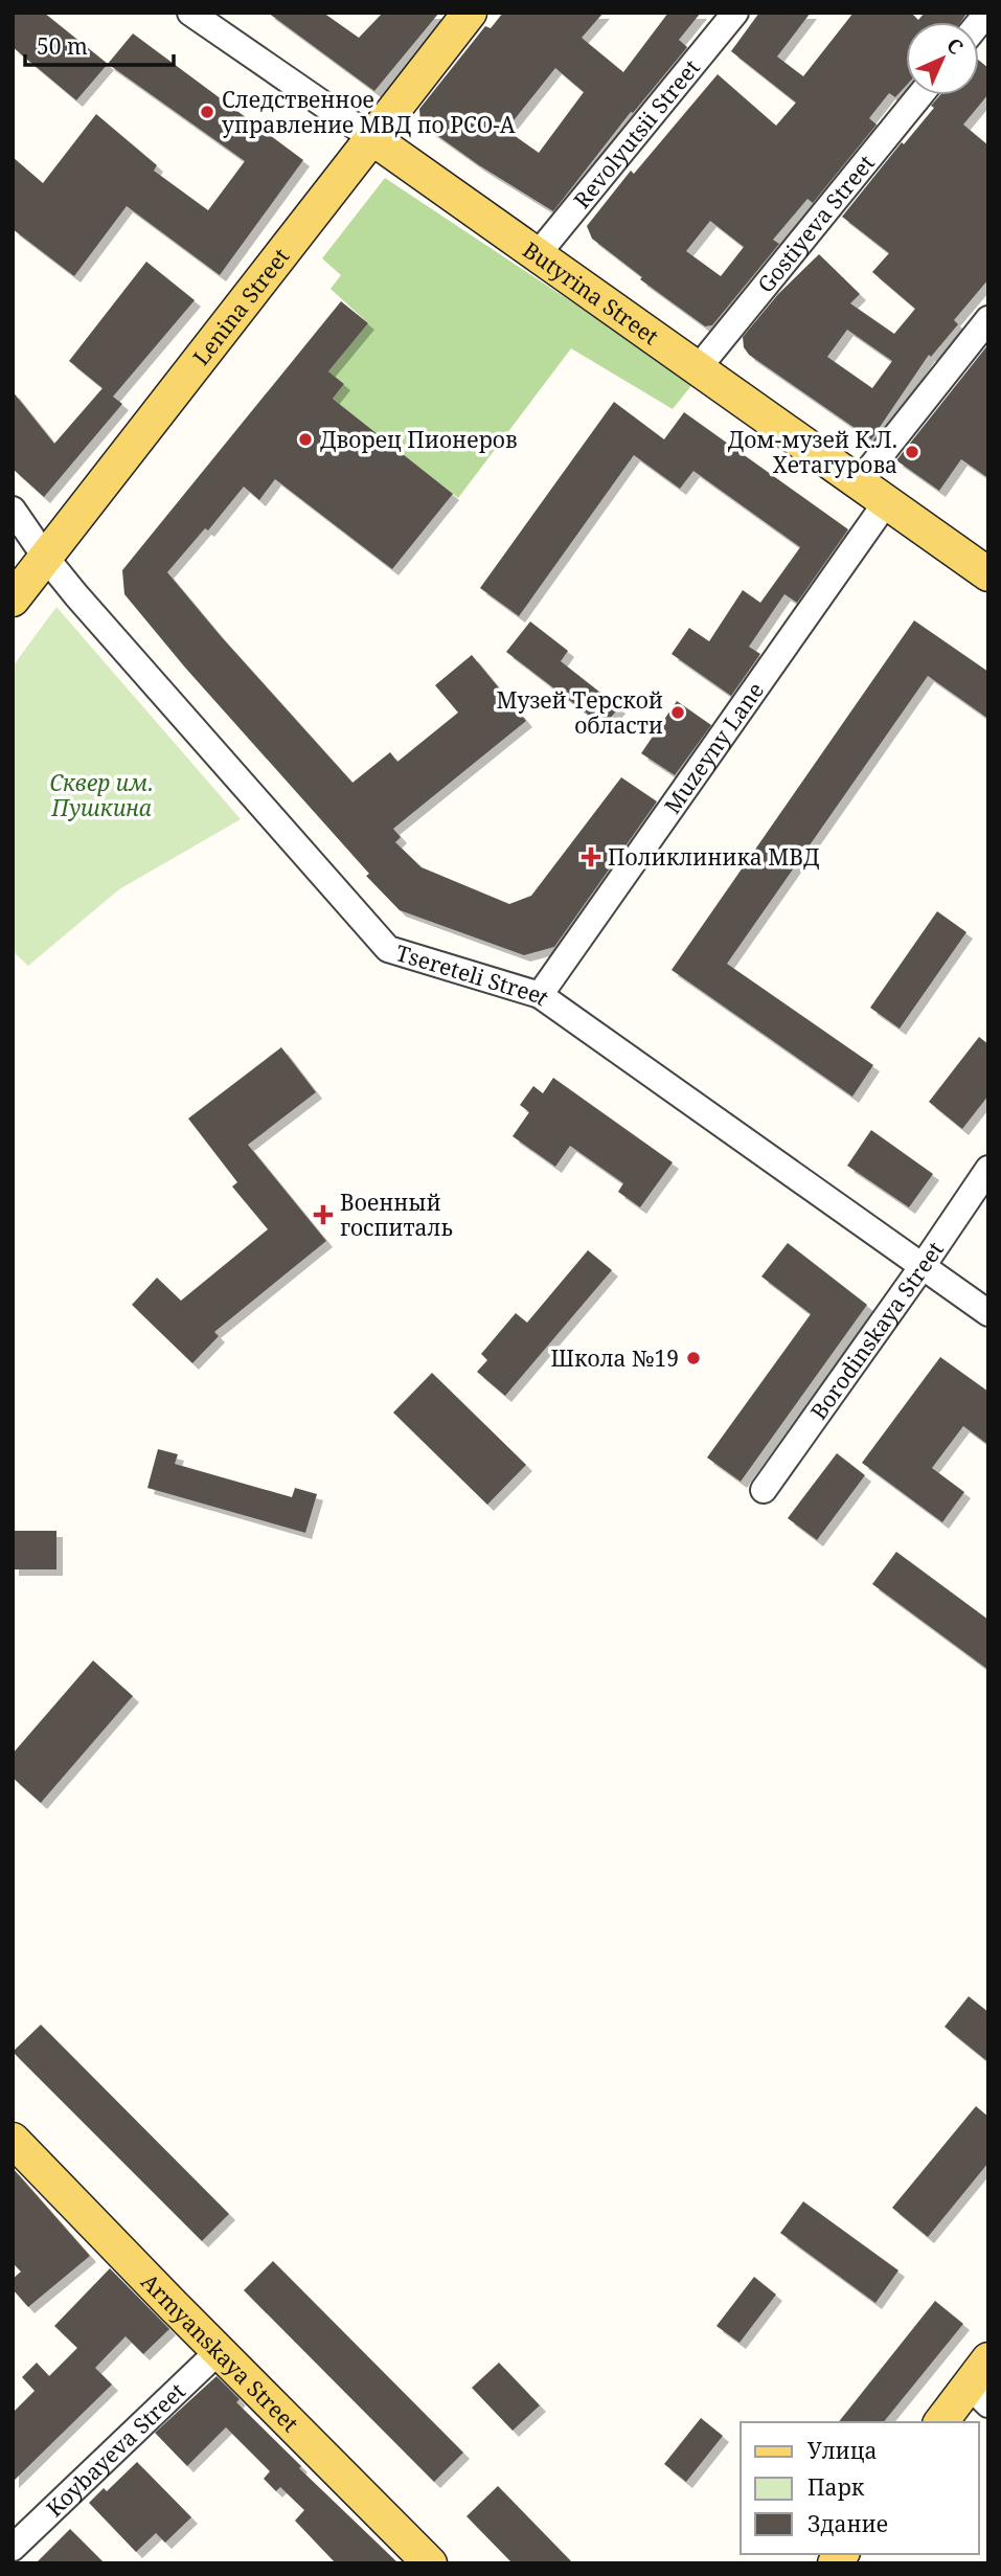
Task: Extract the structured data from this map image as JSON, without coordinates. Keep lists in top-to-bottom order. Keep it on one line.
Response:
{"streets":{"main road":["Butyrina Street","Lenina Street","Armyanskaya Street"],"street":["Revolyutsii Street","Gostiyeva Street","Muzeyny Lane","Tsereteli Street","Borodinskaya Street","Koybayeva Street"]},"crossings":[["Revolyutsii Street","Butyrina Street"],["Gostiyeva Street","Butyrina Street"],["Butyrina Street","Lenina Street"],["Butyrina Street","Muzeyny Lane"],["Lenina Street","Tsereteli Street"],["Muzeyny Lane","Tsereteli Street"],["Tsereteli Street","Borodinskaya Street"],["Armyanskaya Street","Koybayeva Street"]],"parks":["Сквер им. Пушкина"],"places":{"other":["Следственное управление МВД по РСО-А","Дворец Пионеров","Дом-музей К.Л. Хетагурова","Музей Терской области","Школа №19"],"health":["Поликлиника МВД","Военный госпиталь"]},"legend":["Улица","Парк","Здание"],"scale_bar":"50 m","north":"top right"}
